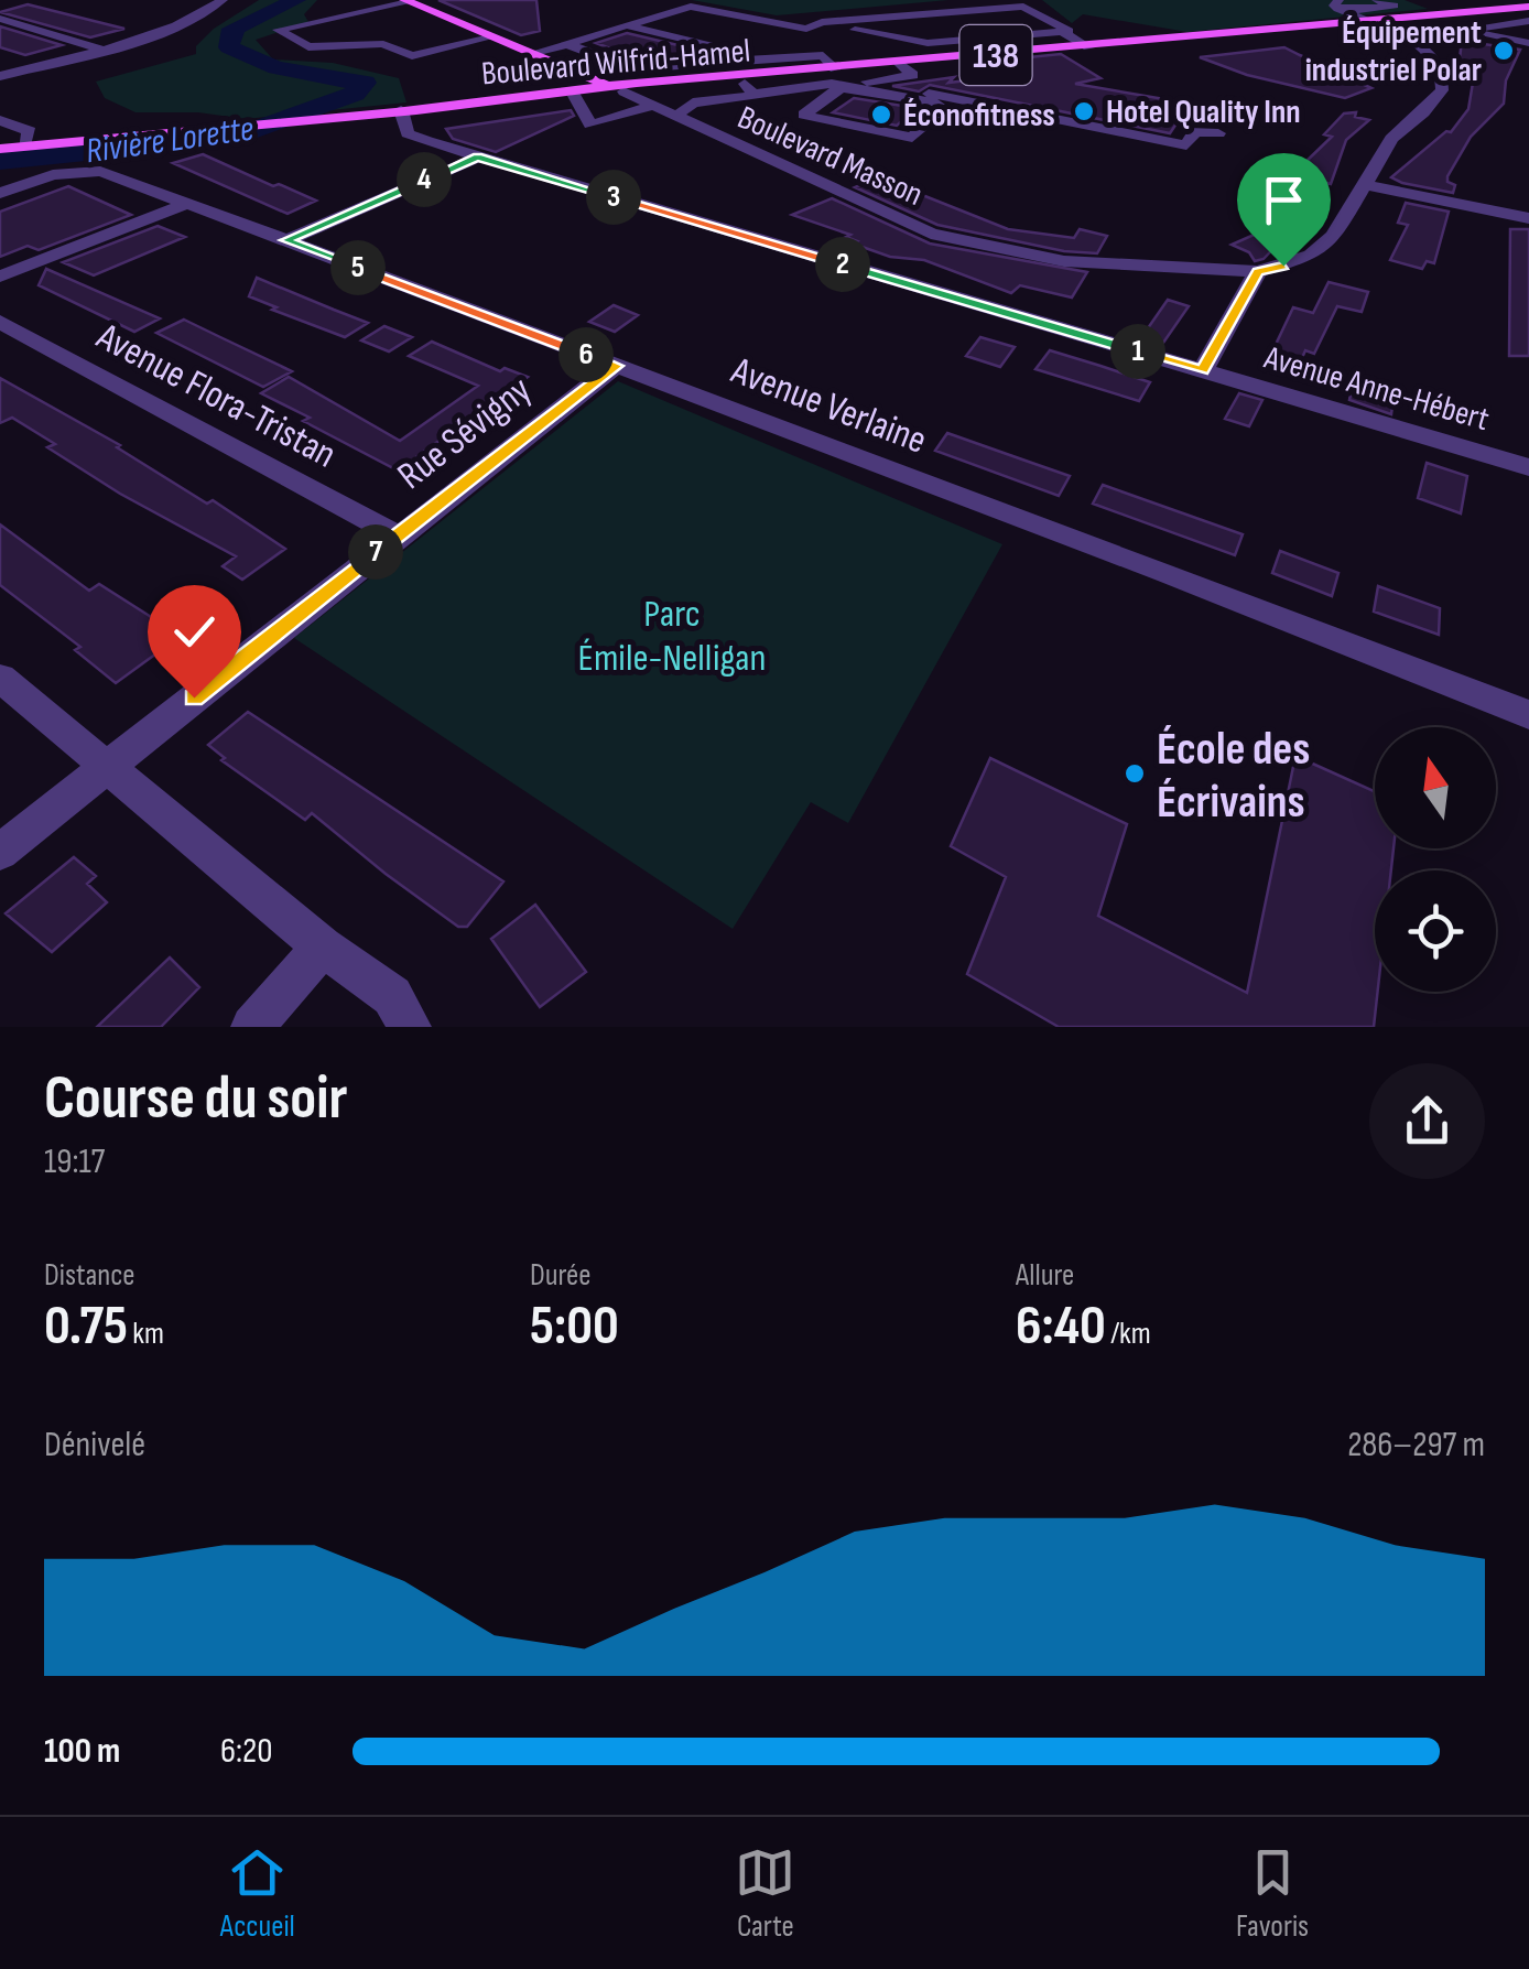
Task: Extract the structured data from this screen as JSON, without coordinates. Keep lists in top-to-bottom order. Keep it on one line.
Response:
{"streets":{"main road":["138","Boulevard Wilfrid-Hamel","Boulevard Masson"],"street":["Avenue Anne-Hébert","Avenue Flora-Tristan","Avenue Verlaine","Rue Sévigny"]},"crossings":[["Boulevard Wilfrid-Hamel","Boulevard Masson"],["Boulevard Wilfrid-Hamel","Avenue Anne-Hébert"],["Avenue Flora-Tristan","Rue Sévigny"],["Avenue Verlaine","Rue Sévigny"]],"water":["Rivière Lorette"],"parks":["Parc Émile-Nelligan"],"places":["Équipement industriel Polar","Hotel Quality Inn","Éconofitness","École des Écrivains"],"north":"top","page":{"pins":["4","3","2","5","1","6","7"],"heading":["Course du soir","19:17"],"stats":[["Distance","0.75 km"],["Durée","5:00"],["Allure","6:40 /km"]],"chart":["Dénivelé","286–297 m"],"list":[{"name":"100 m","note":"6:20"}],"tabs":["Accueil","Carte","Favoris"]}}
